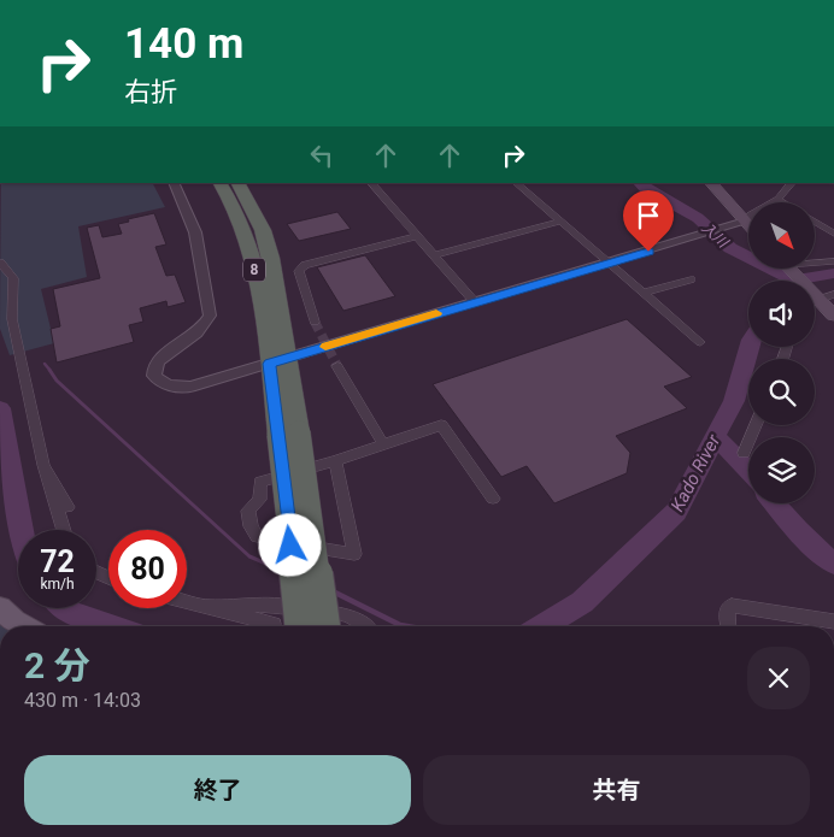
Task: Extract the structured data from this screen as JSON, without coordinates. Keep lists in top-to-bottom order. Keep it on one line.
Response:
{"streets":{"highway":["8"]},"water":["入川","Kado River"],"north":"bottom right","page":{"turn":["140 m","右折"],"speed":"72 km/h","limit":"80","heading":["2 分","430 m · 14:03"],"buttons":["終了","共有"]}}
